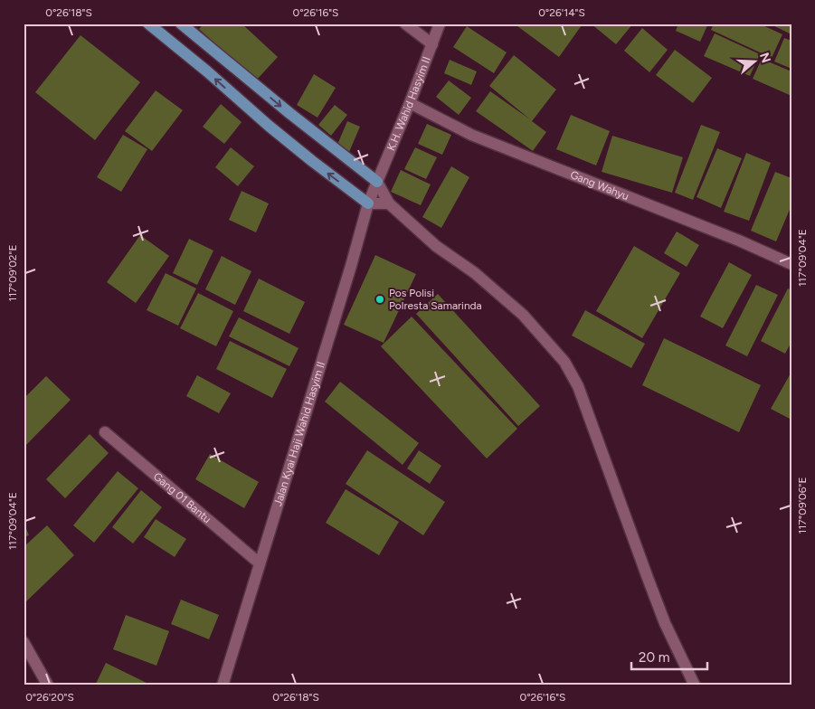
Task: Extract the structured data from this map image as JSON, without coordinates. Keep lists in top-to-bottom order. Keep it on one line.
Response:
{"streets":{"street":["K.H. Wahid Hasyim II","Gang Wahyu","Jalan Kyai Haji Wahid Hasyim II","Gang 01 Bantu"]},"crossings":[["K.H. Wahid Hasyim II","Gang Wahyu"],["K.H. Wahid Hasyim II","Jalan Kyai Haji Wahid Hasyim II"],["Jalan Kyai Haji Wahid Hasyim II","Gang 01 Bantu"]],"places":["Pos Polisi Polresta Samarinda"],"scale_bar":"20 m","north":"right","coordinates":["0°26'18\"S","0°26'16\"S","0°26'14\"S","117°09'04\"E","117°09'02\"E","117°09'06\"E","0°26'20\"S"]}
